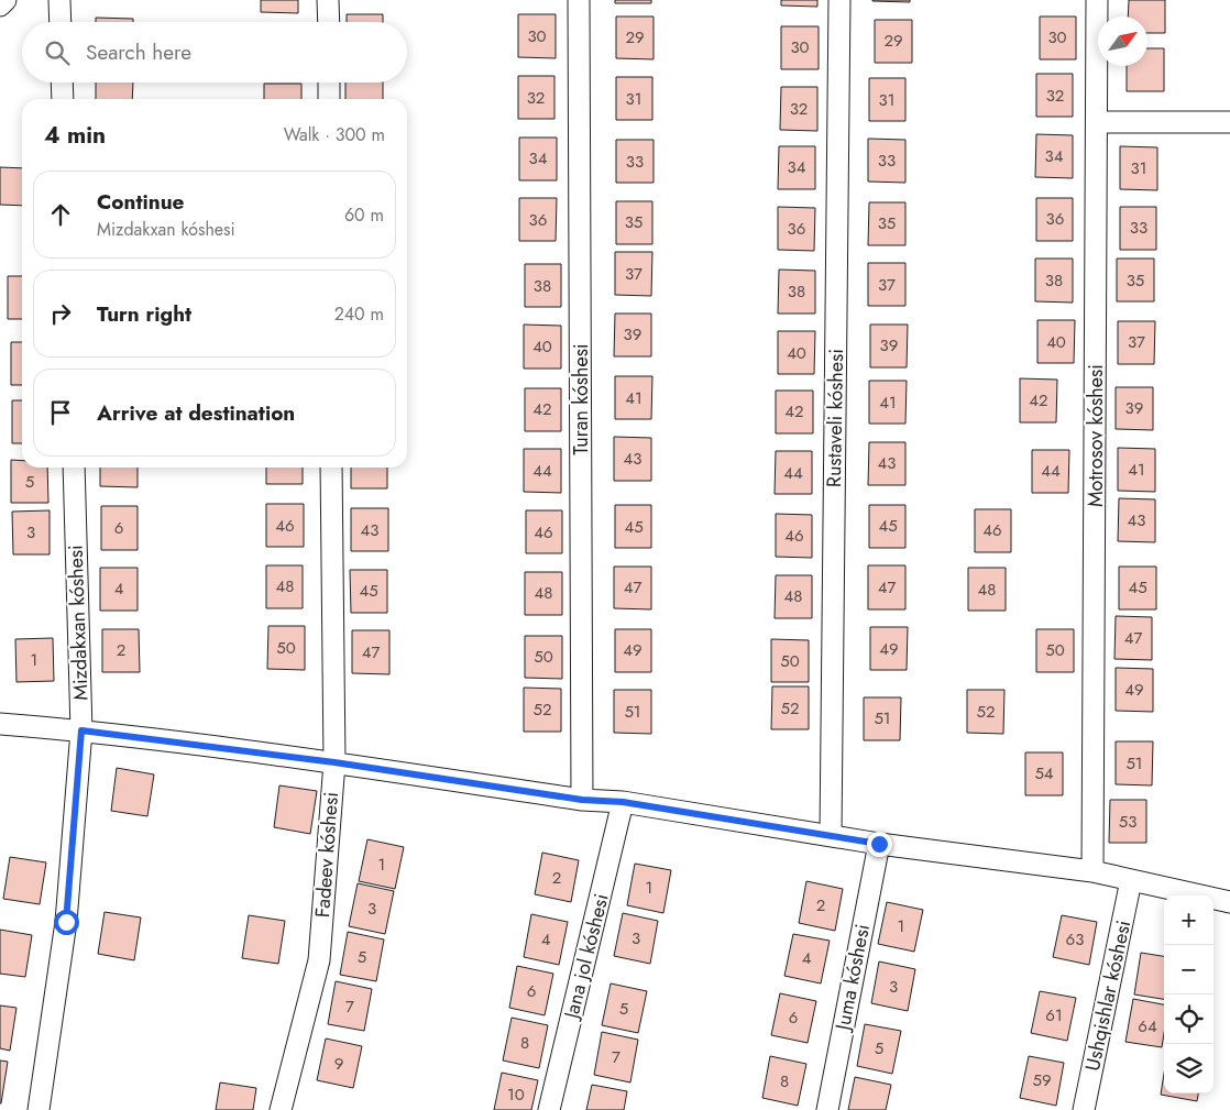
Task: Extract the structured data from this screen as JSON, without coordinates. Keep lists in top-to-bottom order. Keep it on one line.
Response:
{"streets":{"street":["Turan kóshesi","Rustaveli kóshesi","Motrosov kóshesi","Mizdakxan kóshesi","Fadeev kóshesi","Jana jol kóshesi","Juma kóshesi","Ushqishlar kóshesi"]},"house_numbers":["30","29","30","29","30","32","32","31","31","32","34","34","33","33","34","31","36","36","35","35","33","36","37","38","35","37","38","38","39","40","37","39","40","40","41","42","41","39","42","42","43","43","41","44","44","44","5","43","46","45","45","6","43","46","3","46","46","48","47","47","45","4","48","45","48","48","47","50","49","2","49","50","47","50","1","50","49","52","52","51","52","51","51","54","53","1","2","1","2","3","1","3","4","63","5","4","3","6","7","5","61","6","64","8","5","7","9","59","8","10"],"north":"top right","page":{"search":"Search here","heading":["4 min","Walk · 300 m"],"list":[["Continue","Mizdakxan kóshesi","60 m"],["Turn right","240 m"],"Arrive at destination"],"map_buttons":["+","−"]}}
